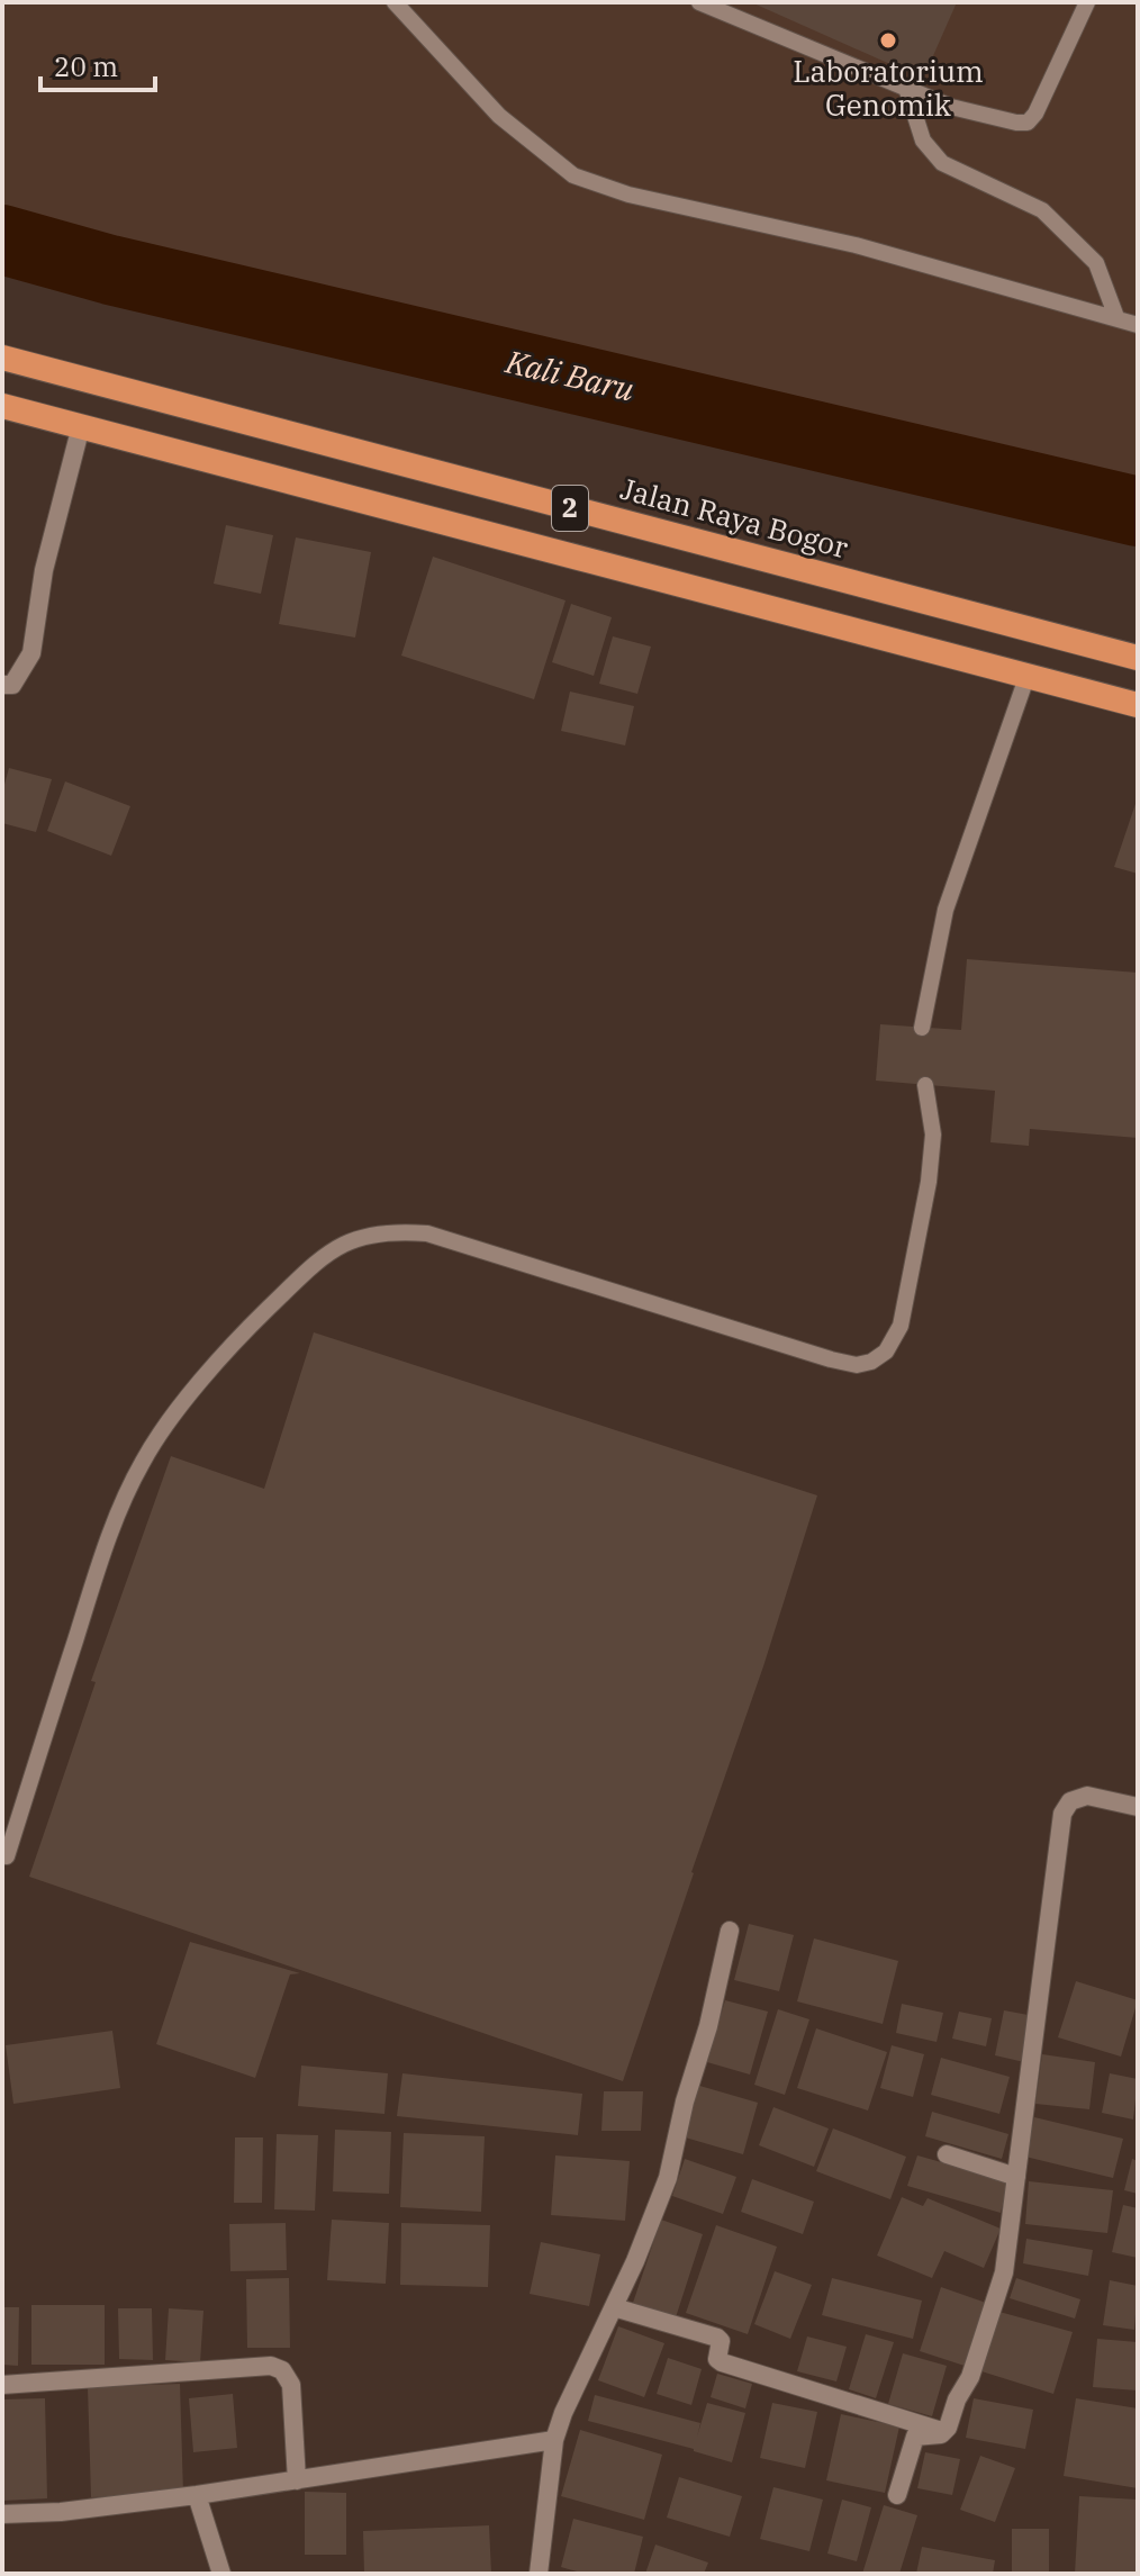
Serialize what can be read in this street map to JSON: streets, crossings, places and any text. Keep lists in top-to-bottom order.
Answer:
{
  "streets": {
    "highway": ["2", "Jalan Raya Bogor"]
  },
  "water": ["Kali Baru"],
  "places": ["Laboratorium Genomik"],
  "scale_bar": "20 m"
}
